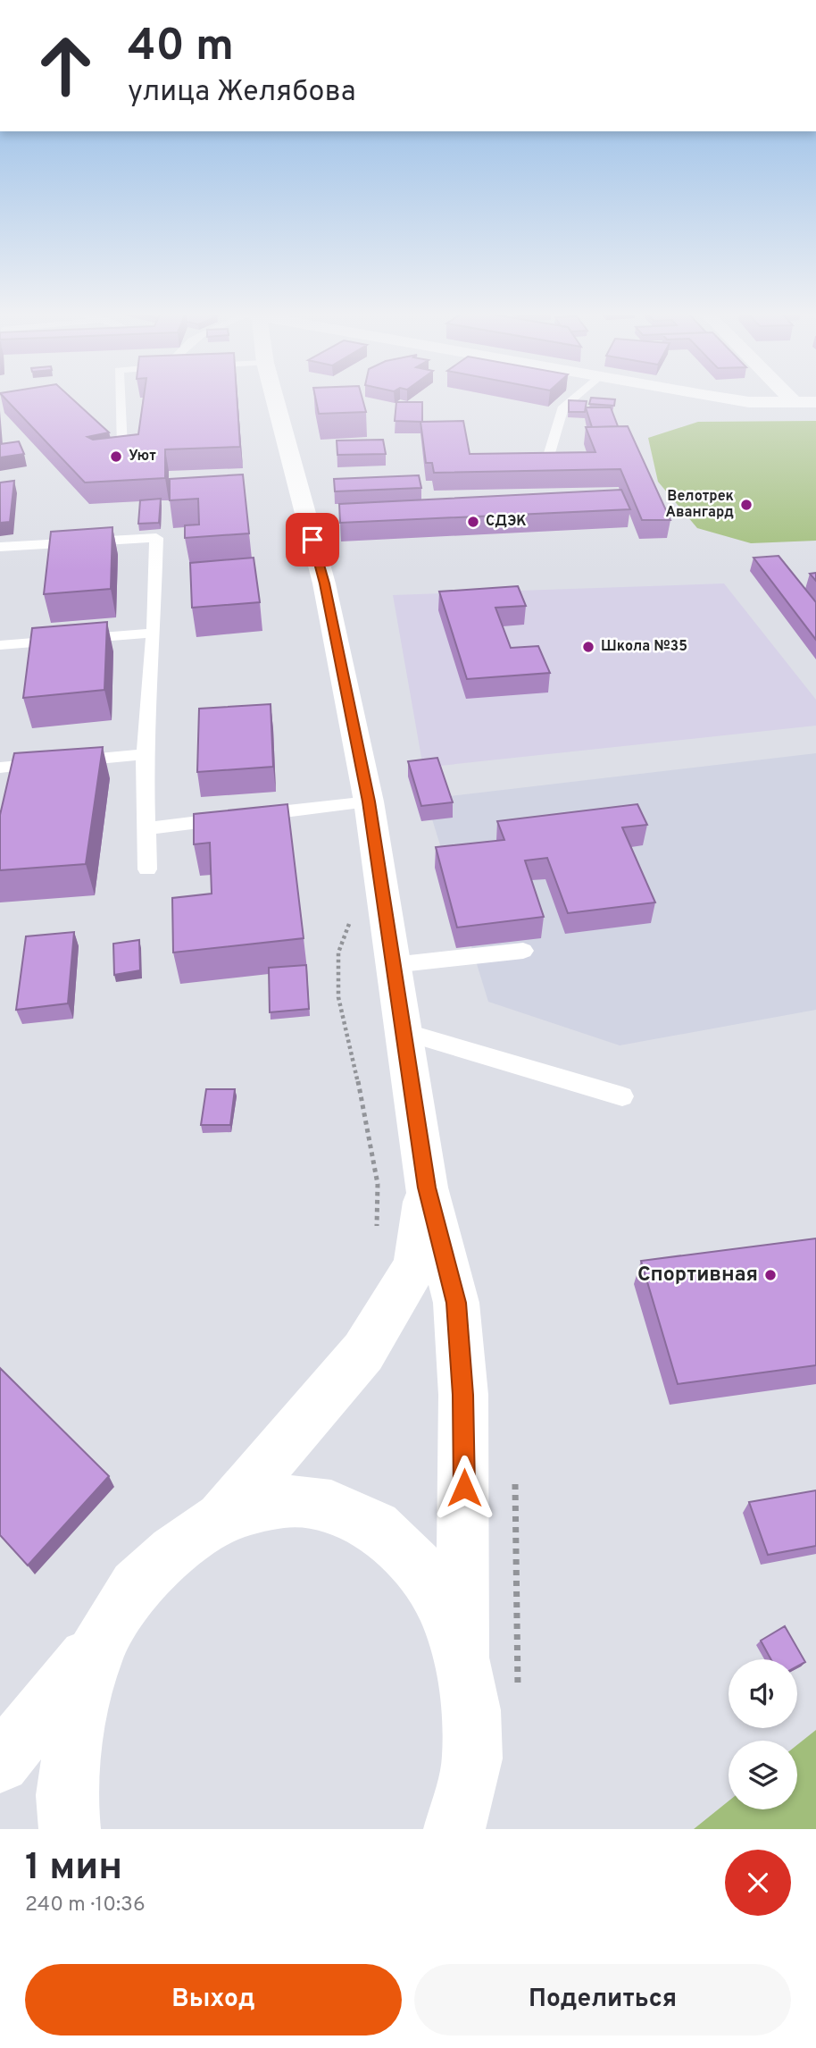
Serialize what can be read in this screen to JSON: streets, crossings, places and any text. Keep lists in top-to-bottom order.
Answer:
{
  "places": [
    "Уют",
    "Велотрек Авангард",
    "СДЭК",
    "Школа №35",
    "Спортивная"
  ],
  "page": {
    "turn": ["40 m", "улица Желябова"],
    "heading": ["1 мин", "240 m · 10:36"],
    "buttons": ["Выход", "Поделиться"]
  }
}
